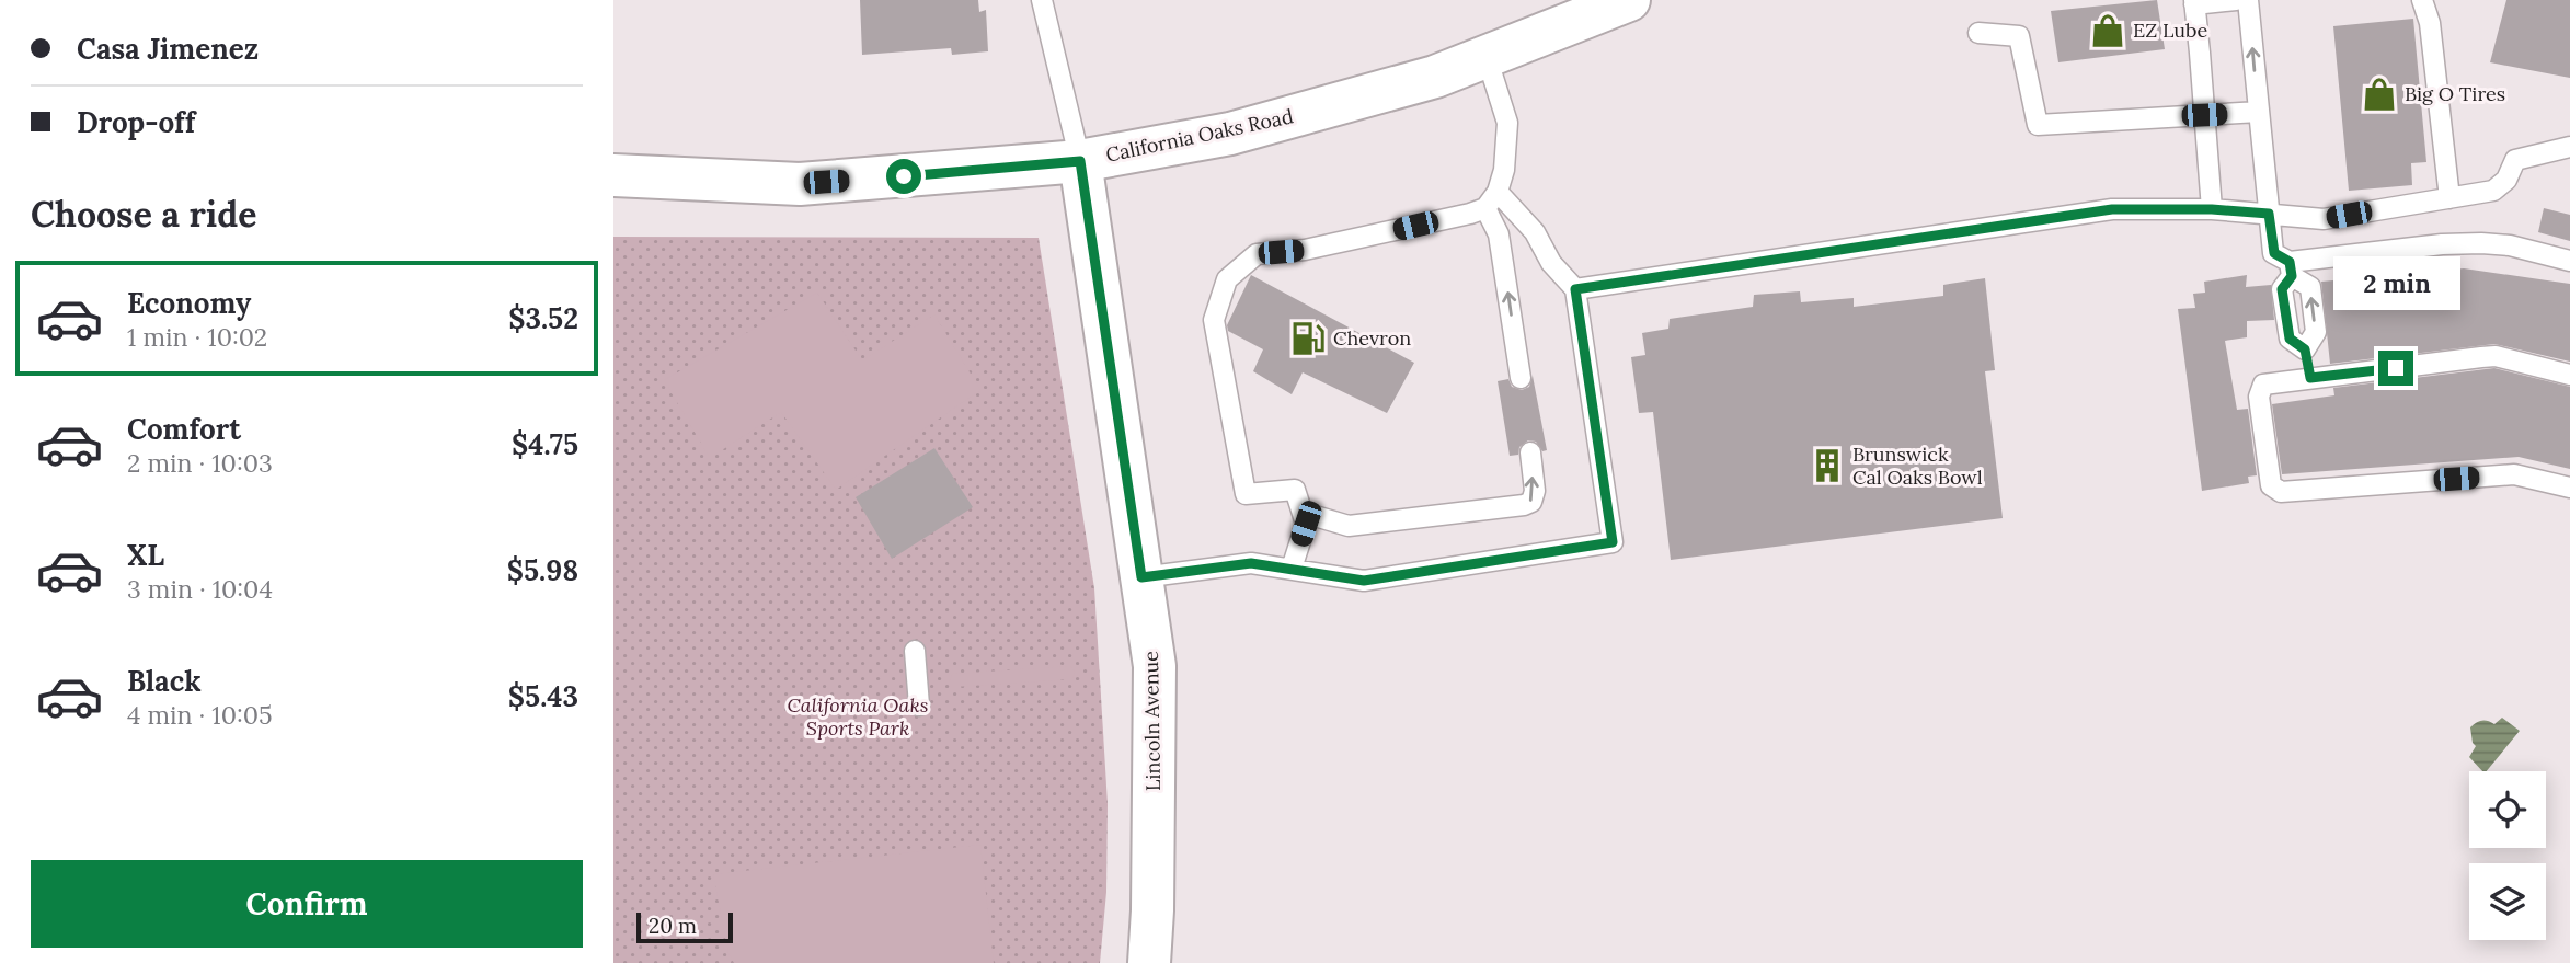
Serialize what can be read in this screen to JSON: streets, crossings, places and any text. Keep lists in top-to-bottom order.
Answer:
{
  "streets": {
    "main road": ["California Oaks Road", "Lincoln Avenue"]
  },
  "crossings": [
    ["California Oaks Road", "Lincoln Avenue"]
  ],
  "parks": ["California Oaks Sports Park"],
  "places": {
    "shop": ["EZ Lube", "Big O Tires"],
    "fuel station": ["Chevron"],
    "building": ["Brunswick Cal Oaks Bowl"]
  },
  "scale_bar": "20 m",
  "page": {
    "banner": ["Casa Jimenez", "Drop-off"],
    "heading": "Choose a ride",
    "bubble": "2 min",
    "list": [
      {
        "name": "Economy",
        "note": "1 min · 10:02",
        "value": "$3.52"
      },
      {
        "name": "Comfort",
        "note": "2 min · 10:03",
        "value": "$4.75"
      },
      {
        "name": "XL",
        "note": "3 min · 10:04",
        "value": "$5.98"
      },
      {
        "name": "Black",
        "note": "4 min · 10:05",
        "value": "$5.43"
      }
    ],
    "buttons": "Confirm",
    "scale": "20 m"
  }
}
